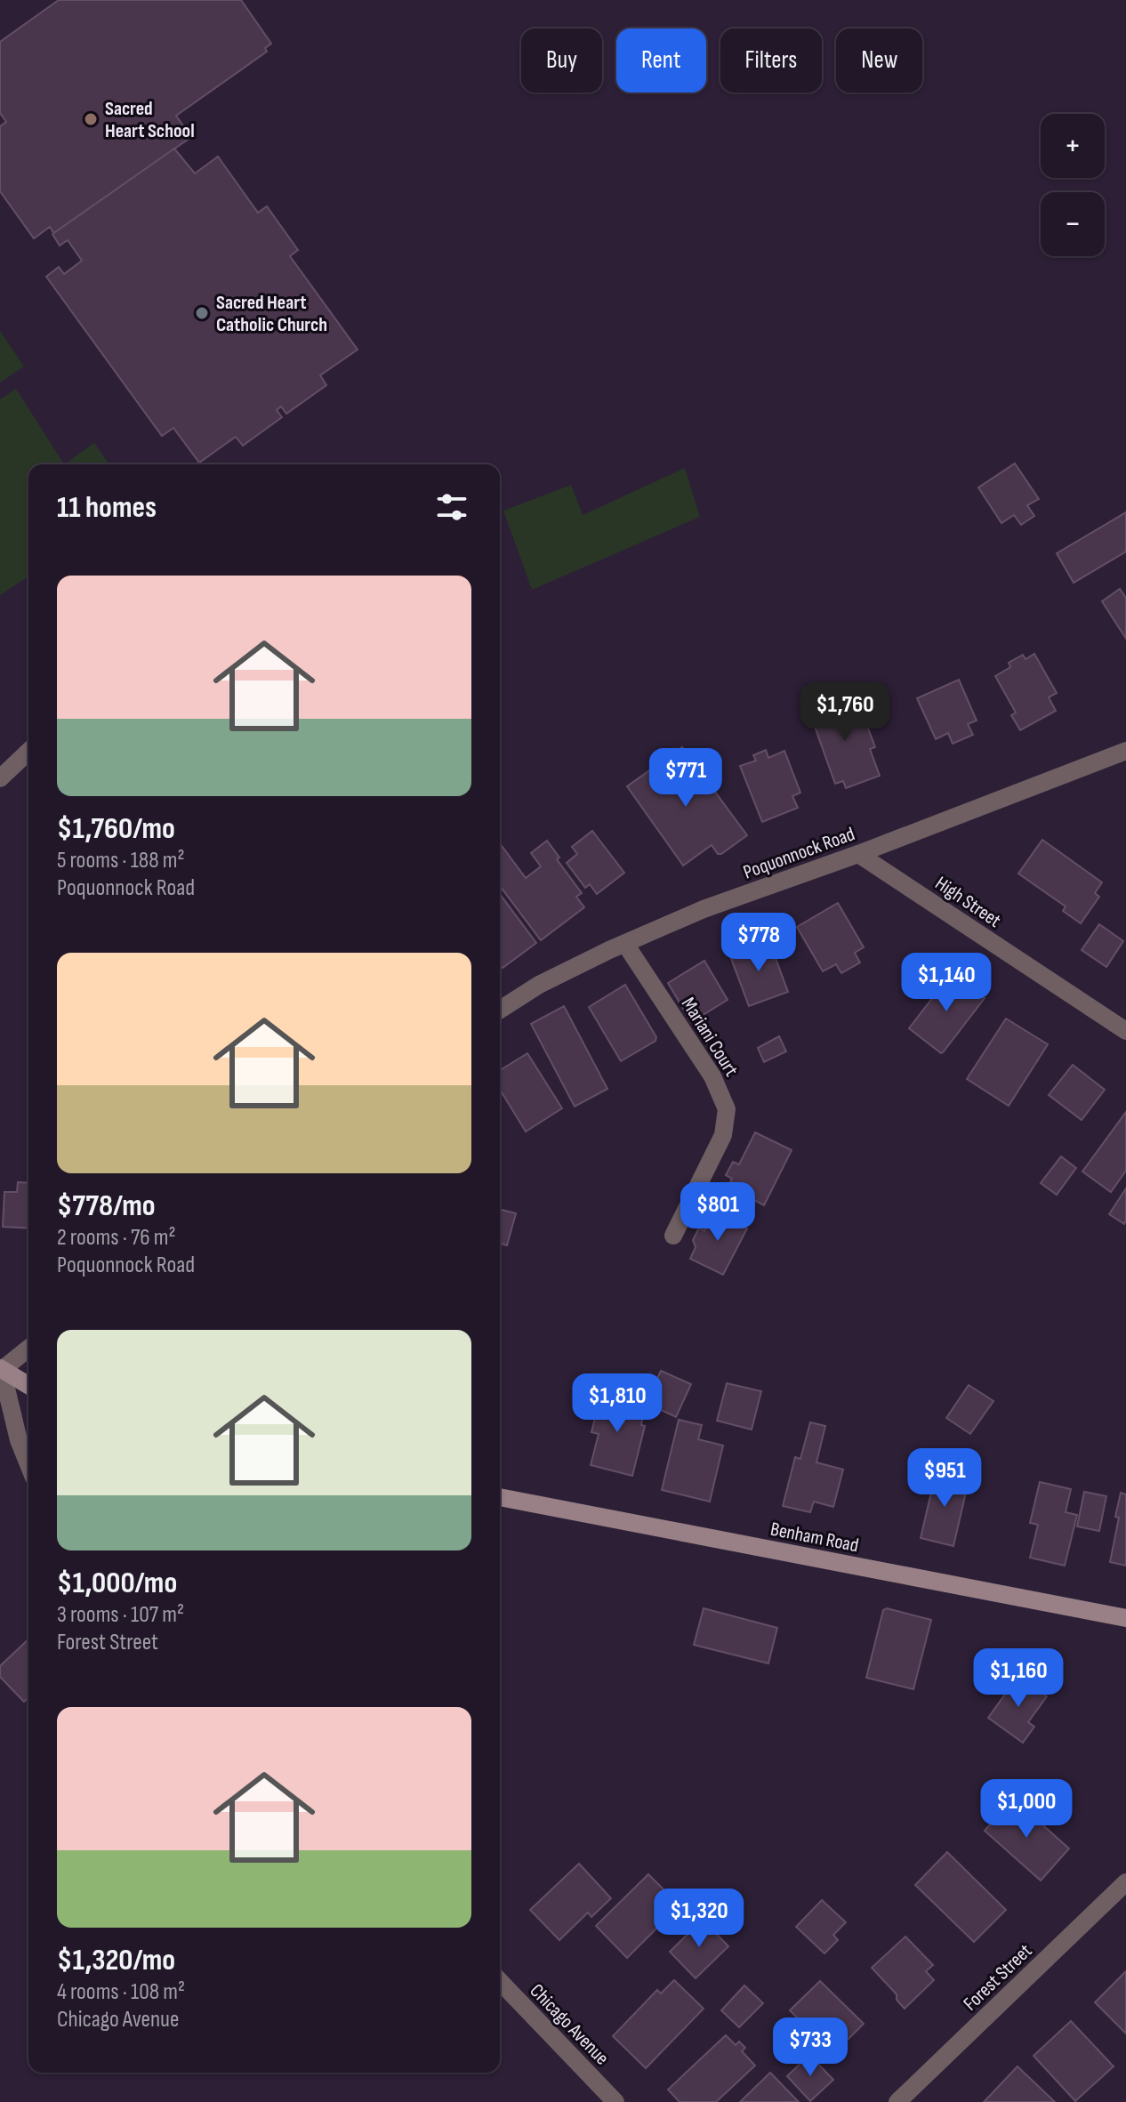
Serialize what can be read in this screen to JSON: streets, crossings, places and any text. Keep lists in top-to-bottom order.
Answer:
{
  "streets": {
    "main road": ["Benham Road"],
    "street": [
      "Poquonnock Road",
      "High Street",
      "Mariani Court",
      "Forest Street",
      "Chicago Avenue"
    ]
  },
  "crossings": [
    ["Poquonnock Road", "High Street"],
    ["Poquonnock Road", "Mariani Court"]
  ],
  "places": ["Sacred Heart School", "Sacred Heart Catholic Church"],
  "page": {
    "chip": [
      "Buy",
      "Rent",
      "Filters",
      "New"
    ],
    "map_buttons": ["+", "−"],
    "heading": "11 homes",
    "list": [
      {
        "name": "$1,760/mo",
        "note": "5 rooms · 188 m² · Poquonnock Road"
      },
      {
        "name": "$778/mo",
        "note": "2 rooms · 76 m² · Poquonnock Road"
      },
      {
        "name": "$1,000/mo",
        "note": "3 rooms · 107 m² · Forest Street"
      },
      {
        "name": "$1,320/mo",
        "note": "4 rooms · 108 m² · Chicago Avenue"
      }
    ],
    "price": [
      "$1,760",
      "$771",
      "$778",
      "$1,140",
      "$801",
      "$1,810",
      "$951",
      "$1,160",
      "$1,000",
      "$1,320",
      "$733"
    ]
  }
}
